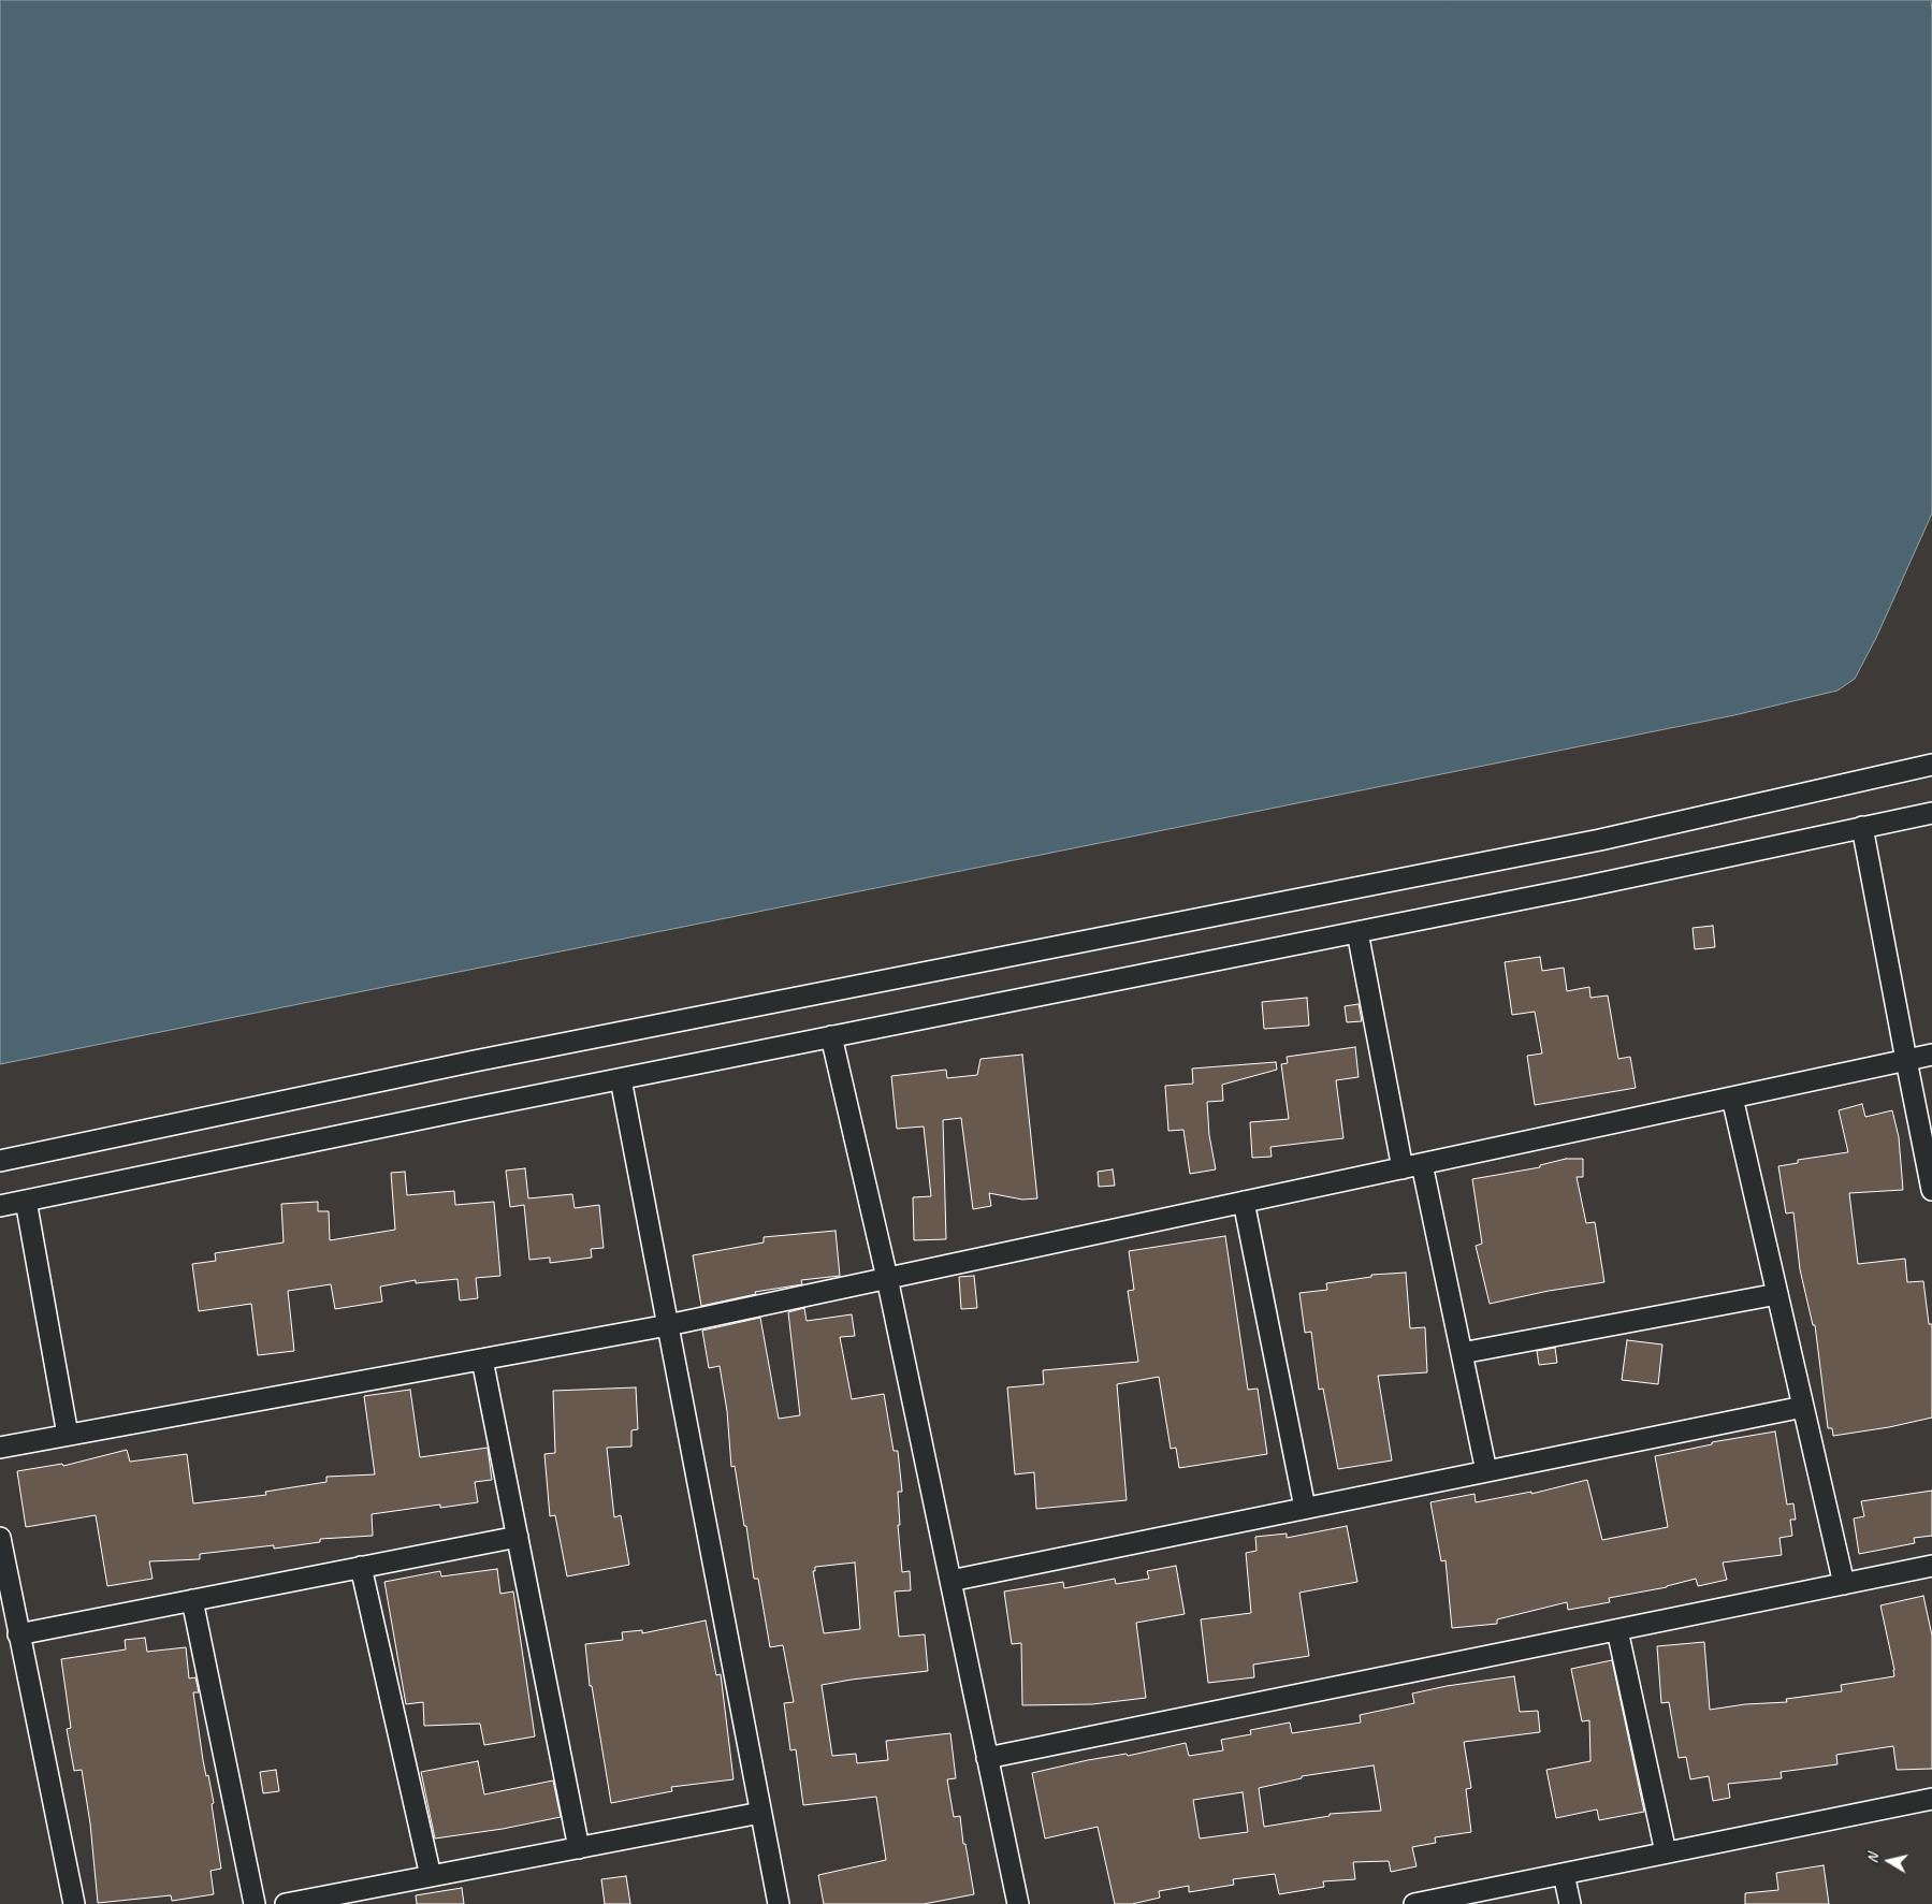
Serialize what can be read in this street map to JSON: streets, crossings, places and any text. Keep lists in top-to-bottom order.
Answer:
{
  "north": "left"
}
